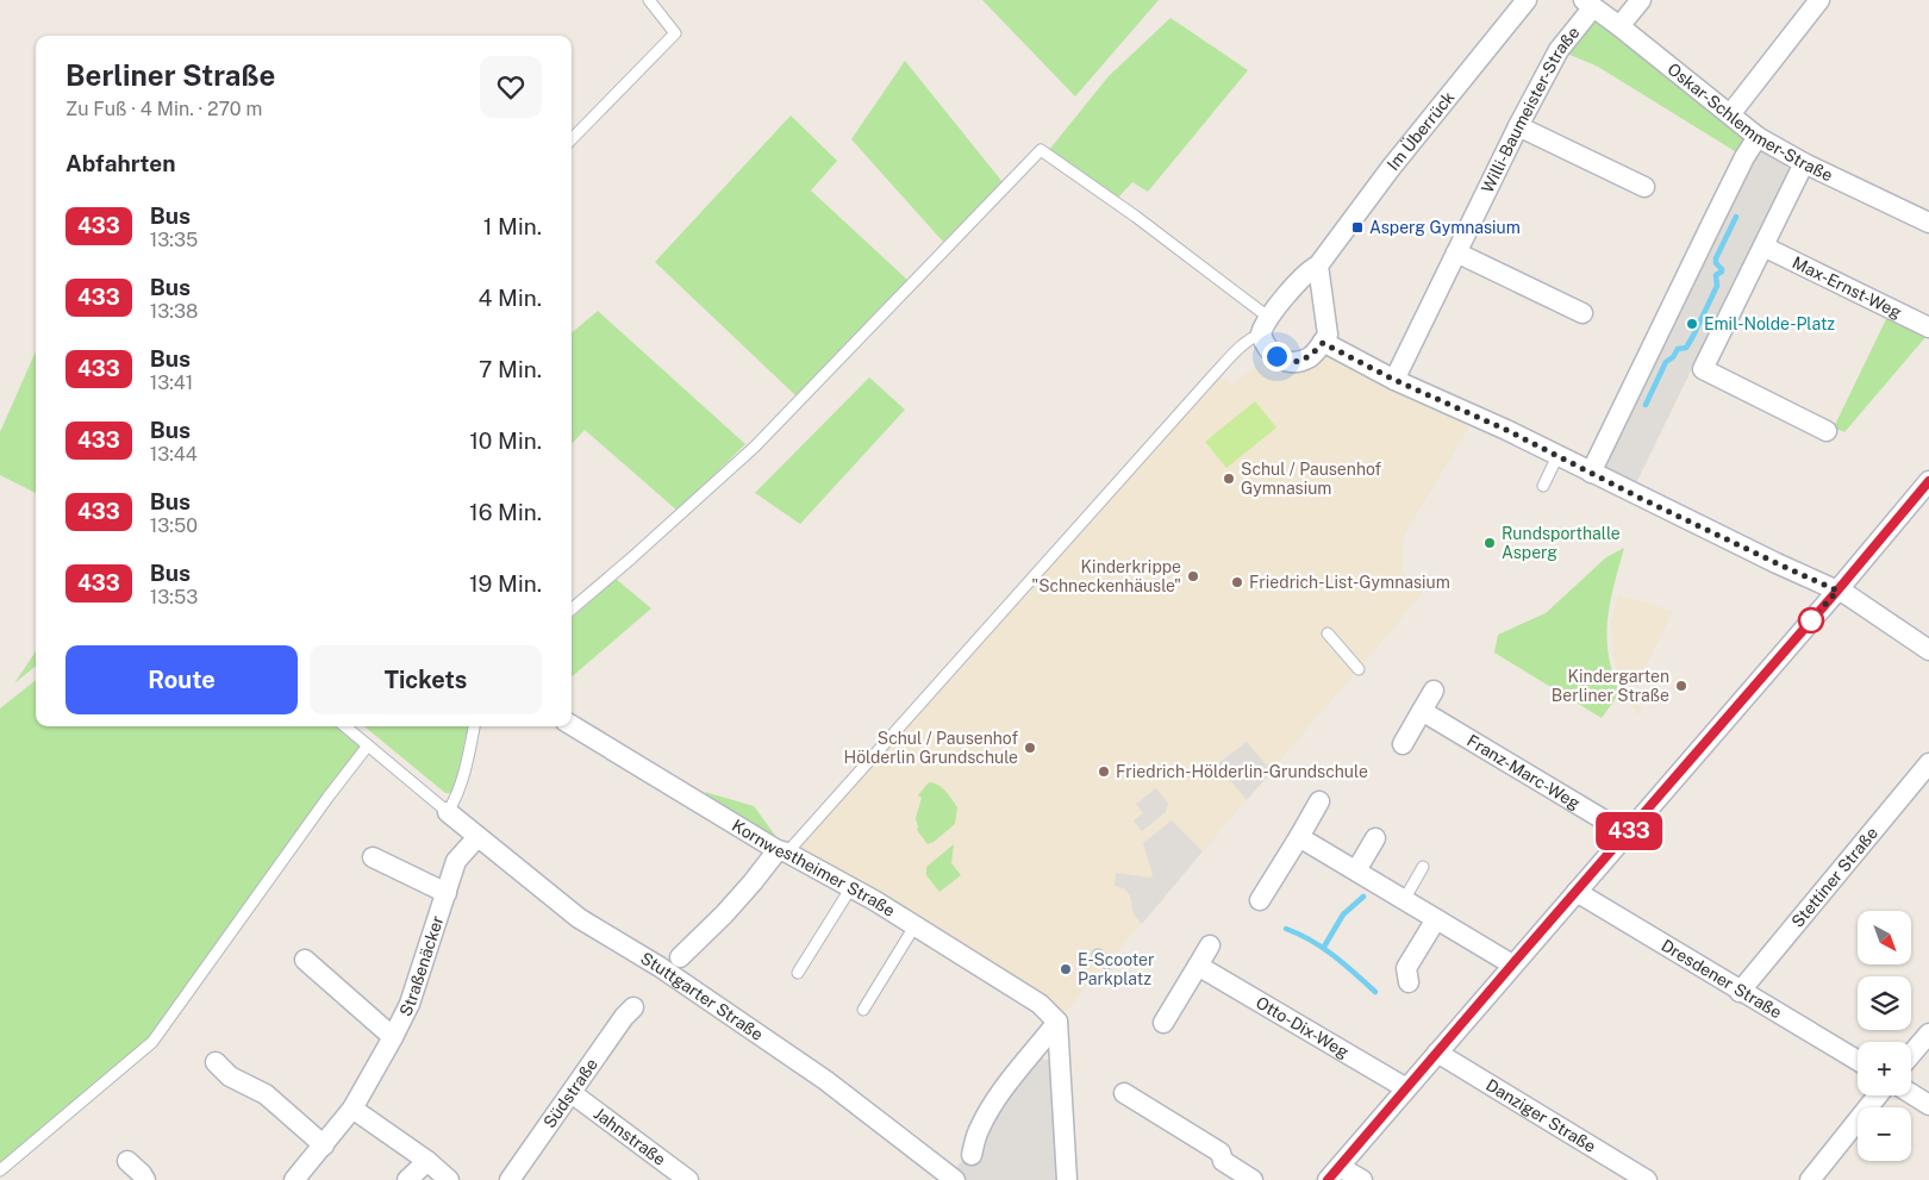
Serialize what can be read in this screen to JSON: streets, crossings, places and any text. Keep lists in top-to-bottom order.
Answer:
{
  "streets": {
    "street": [
      "Willi-Baumeister-Straße",
      "Oskar-Schlemmer-Straße",
      "Im Überrück",
      "Max-Ernst-Weg",
      "Franz-Marc-Weg",
      "Kornwestheimer Straße",
      "Stettiner Straße",
      "Straßenäcker",
      "Dresdener Straße",
      "Stuttgarter Straße",
      "Otto-Dix-Weg",
      "Südstraße",
      "Danziger Straße",
      "Jahnstraße"
    ]
  },
  "crossings": [
    ["Willi-Baumeister-Straße", "Oskar-Schlemmer-Straße"],
    ["Stettiner Straße", "Dresdener Straße"],
    ["Straßenäcker", "Stuttgarter Straße"],
    ["Südstraße", "Jahnstraße"]
  ],
  "places": {
    "transit": ["Asperg Gymnasium"],
    "other": [
      "Emil-Nolde-Platz",
      "Schul / Pausenhof Gymnasium",
      "Rundsporthalle Asperg",
      "Kinderkrippe \"Schneckenhäusle\"",
      "Friedrich-List-Gymnasium",
      "Kindergarten Berliner Straße",
      "Schul / Pausenhof Hölderlin Grundschule",
      "Friedrich-Hölderlin-Grundschule",
      "E-Scooter Parkplatz"
    ]
  },
  "lines": ["bus line 433"],
  "north": "bottom right",
  "page": {
    "on_map": "433",
    "heading": [
      ["Berliner Straße", "Zu Fuß · 4 Min. · 270 m"],
      "Abfahrten"
    ],
    "list": [
      {
        "mark": "433",
        "name": "Bus",
        "note": "13:35",
        "value": "1 Min."
      },
      {
        "mark": "433",
        "name": "Bus",
        "note": "13:38",
        "value": "4 Min."
      },
      {
        "mark": "433",
        "name": "Bus",
        "note": "13:41",
        "value": "7 Min."
      },
      {
        "mark": "433",
        "name": "Bus",
        "note": "13:44",
        "value": "10 Min."
      },
      {
        "mark": "433",
        "name": "Bus",
        "note": "13:50",
        "value": "16 Min."
      },
      {
        "mark": "433",
        "name": "Bus",
        "note": "13:53",
        "value": "19 Min."
      }
    ],
    "buttons": ["Route", "Tickets"],
    "map_buttons": ["+", "−"]
  }
}
